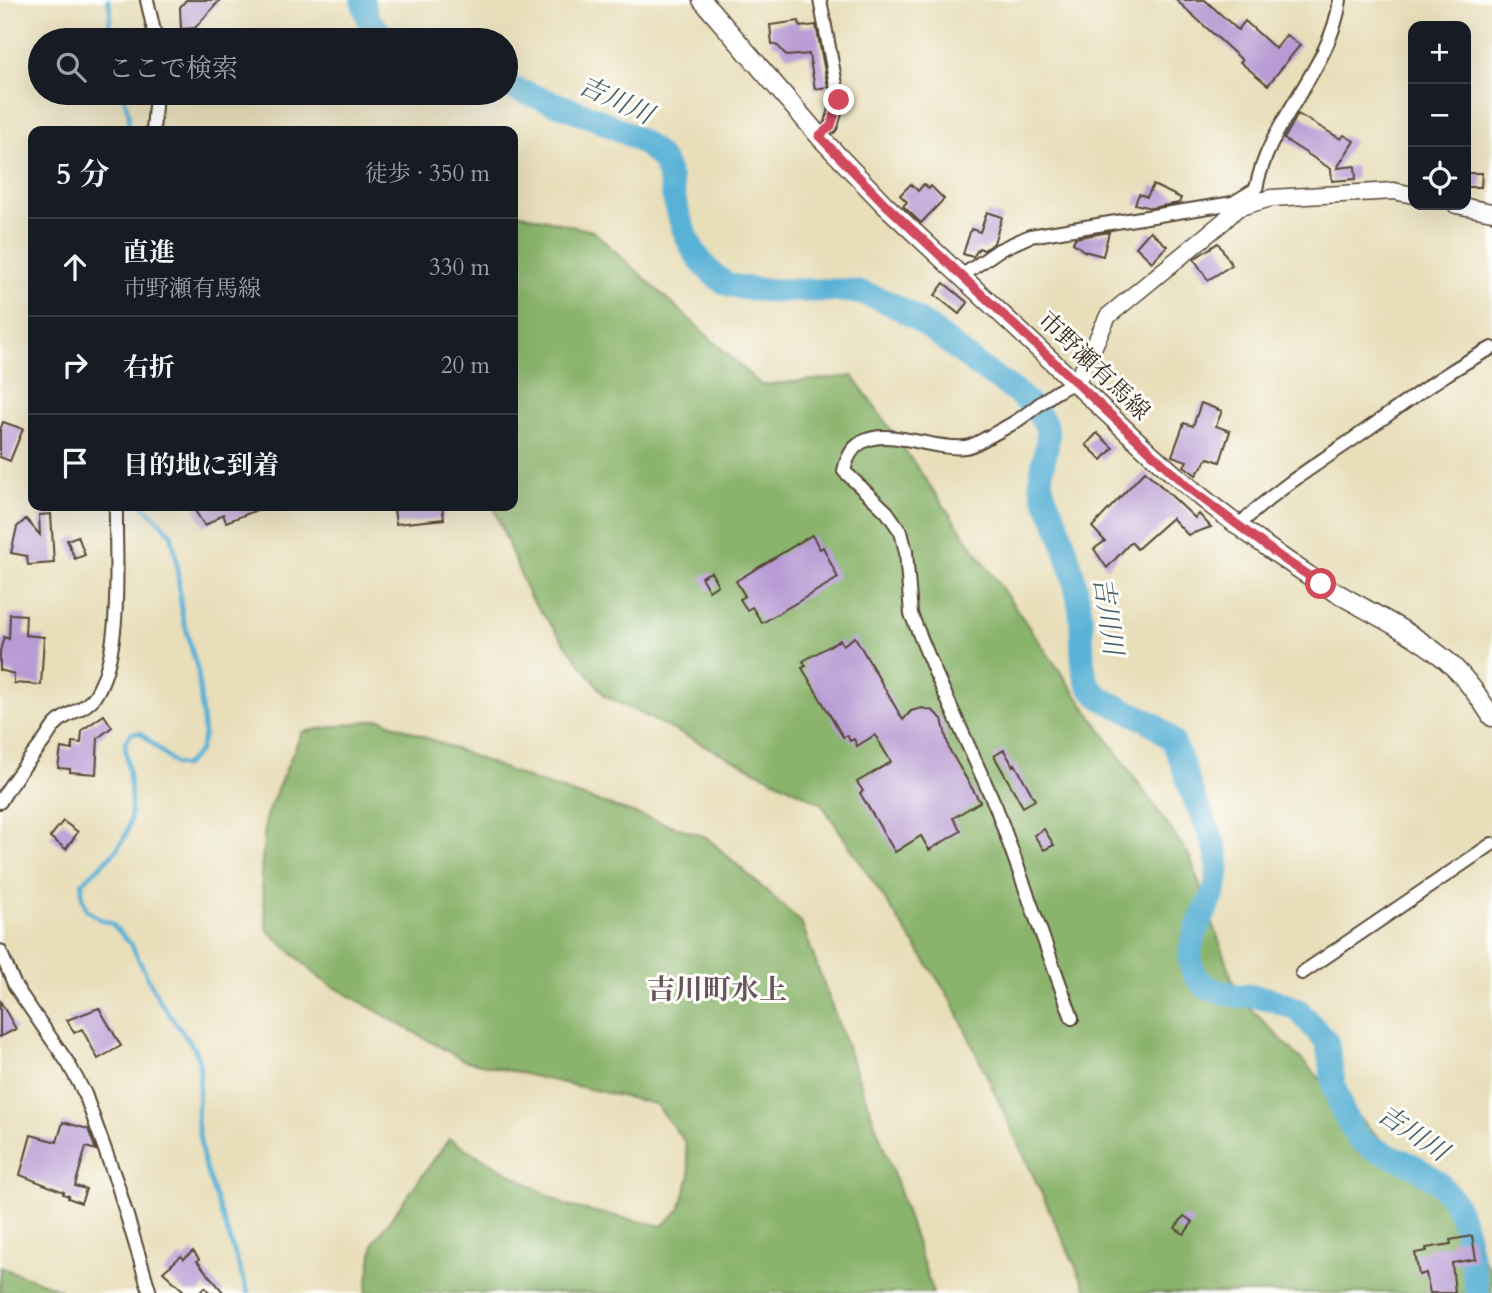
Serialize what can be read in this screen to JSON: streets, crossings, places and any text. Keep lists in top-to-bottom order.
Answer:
{
  "streets": {
    "main road": ["市野瀬有馬線"]
  },
  "districts": ["吉川町水上"],
  "water": ["吉川川"],
  "page": {
    "map_buttons": ["+", "−"],
    "search": "ここで検索",
    "heading": ["5 分", "徒歩 · 350 m"],
    "list": [
      ["直進", "市野瀬有馬線", "330 m"],
      ["右折", "20 m"],
      "目的地に到着"
    ]
  }
}
